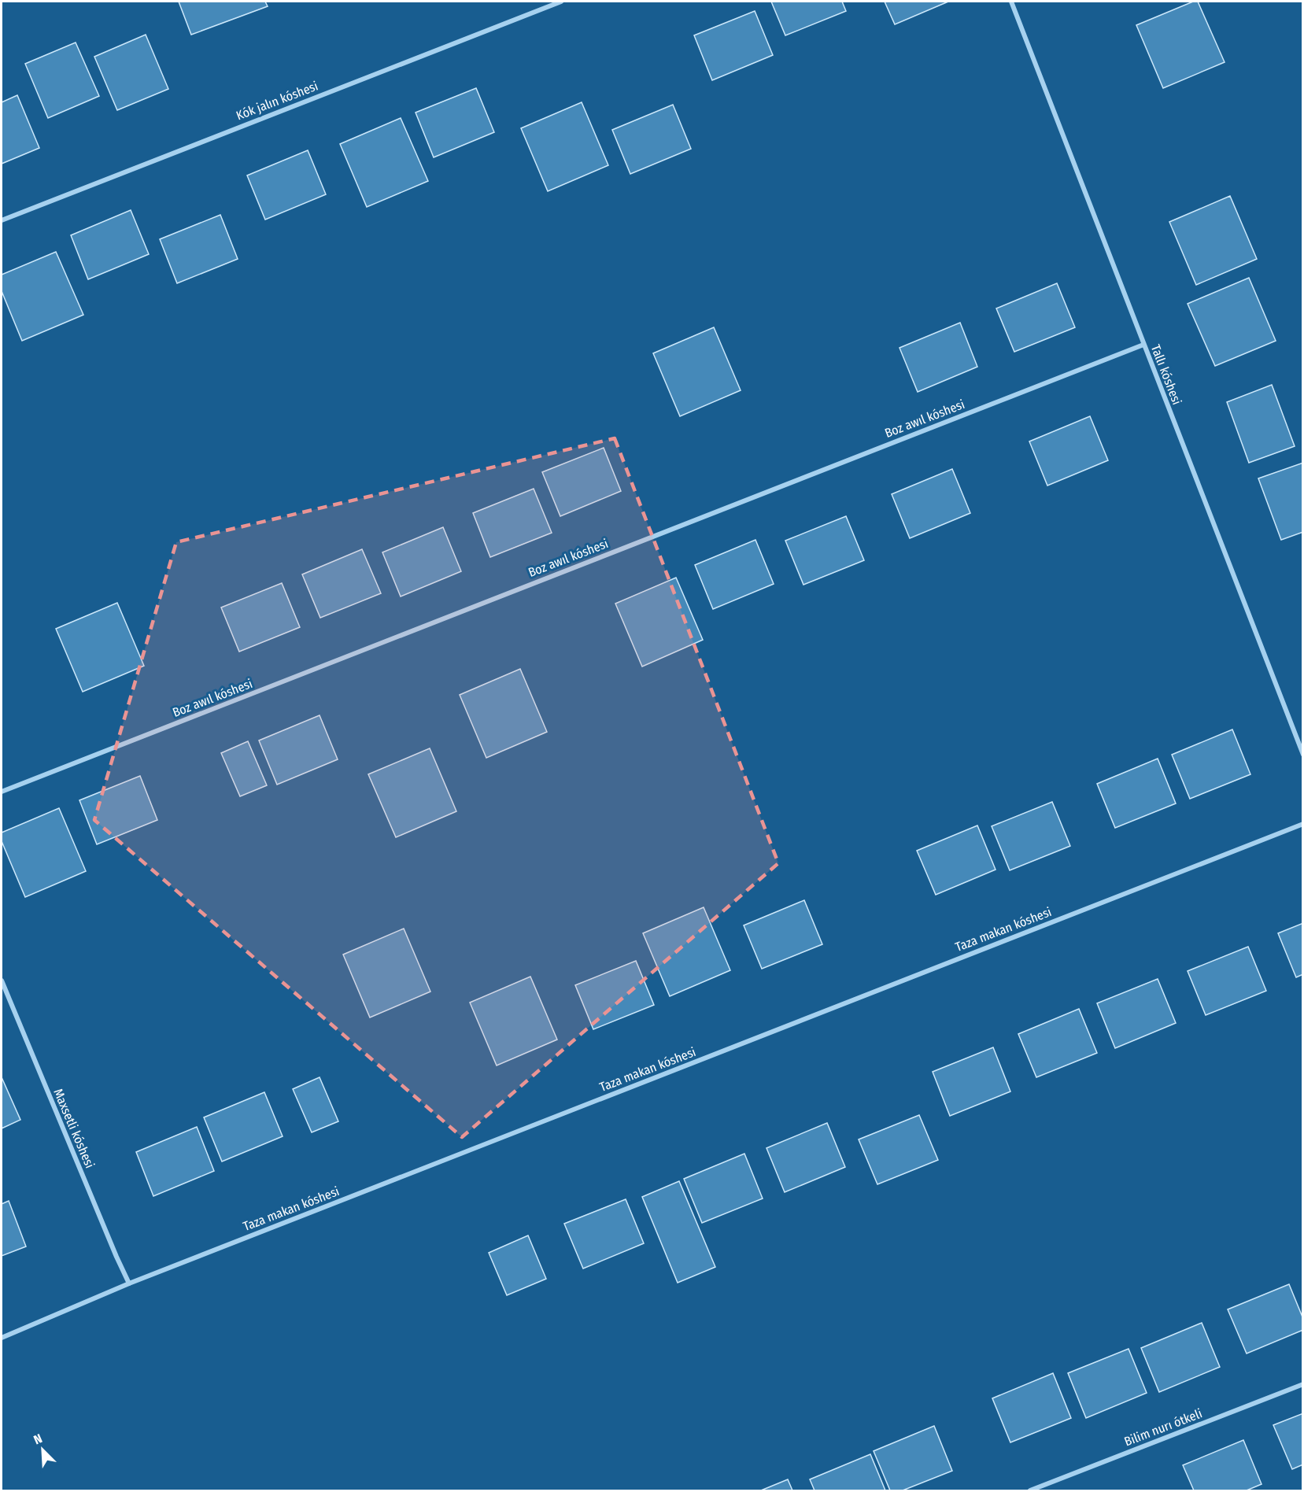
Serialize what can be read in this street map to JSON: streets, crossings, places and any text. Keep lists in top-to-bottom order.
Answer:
{
  "streets": {
    "street": [
      "Kók jalın kóshesi",
      "Tallı kóshesi",
      "Boz awıl kóshesi",
      "Taza makan kóshesi",
      "Maxsetli kóshesi",
      "Bilim nurı ótkeli"
    ]
  },
  "crossings": [
    ["Tallı kóshesi", "Boz awıl kóshesi"],
    ["Taza makan kóshesi", "Maxsetli kóshesi"]
  ],
  "north": "top left"
}
